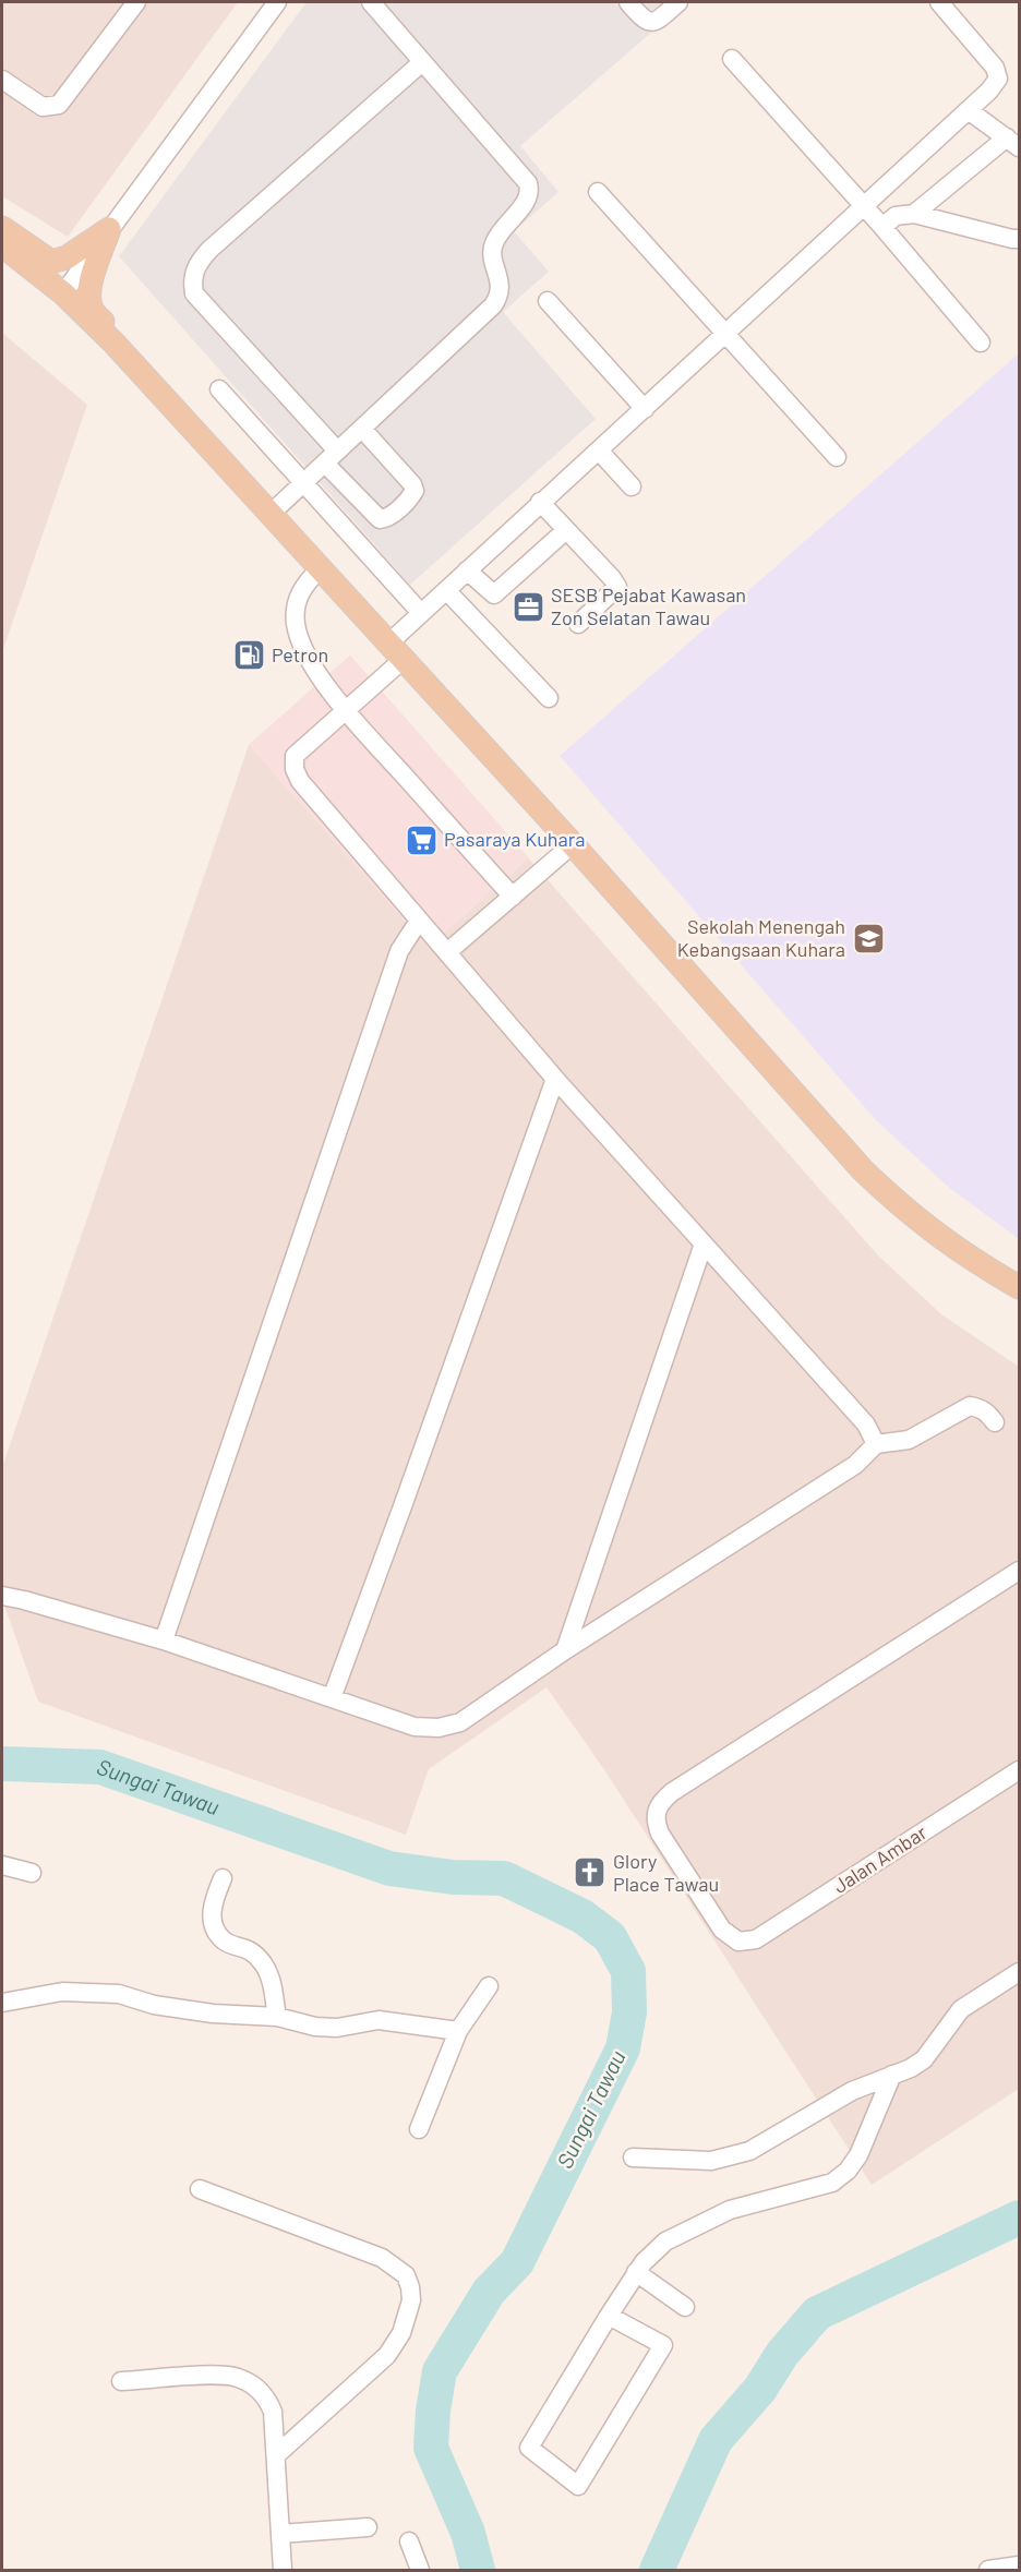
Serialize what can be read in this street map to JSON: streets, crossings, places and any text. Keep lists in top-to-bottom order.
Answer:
{
  "streets": {
    "street": ["Jalan Ambar"]
  },
  "water": ["Sungai Tawau"],
  "places": {
    "office": ["SESB Pejabat Kawasan Zon Selatan Tawau"],
    "fuel station": ["Petron"],
    "supermarket": ["Pasaraya Kuhara"],
    "school or university": ["Sekolah Menengah Kebangsaan Kuhara"],
    "church": ["Glory Place Tawau"]
  }
}
